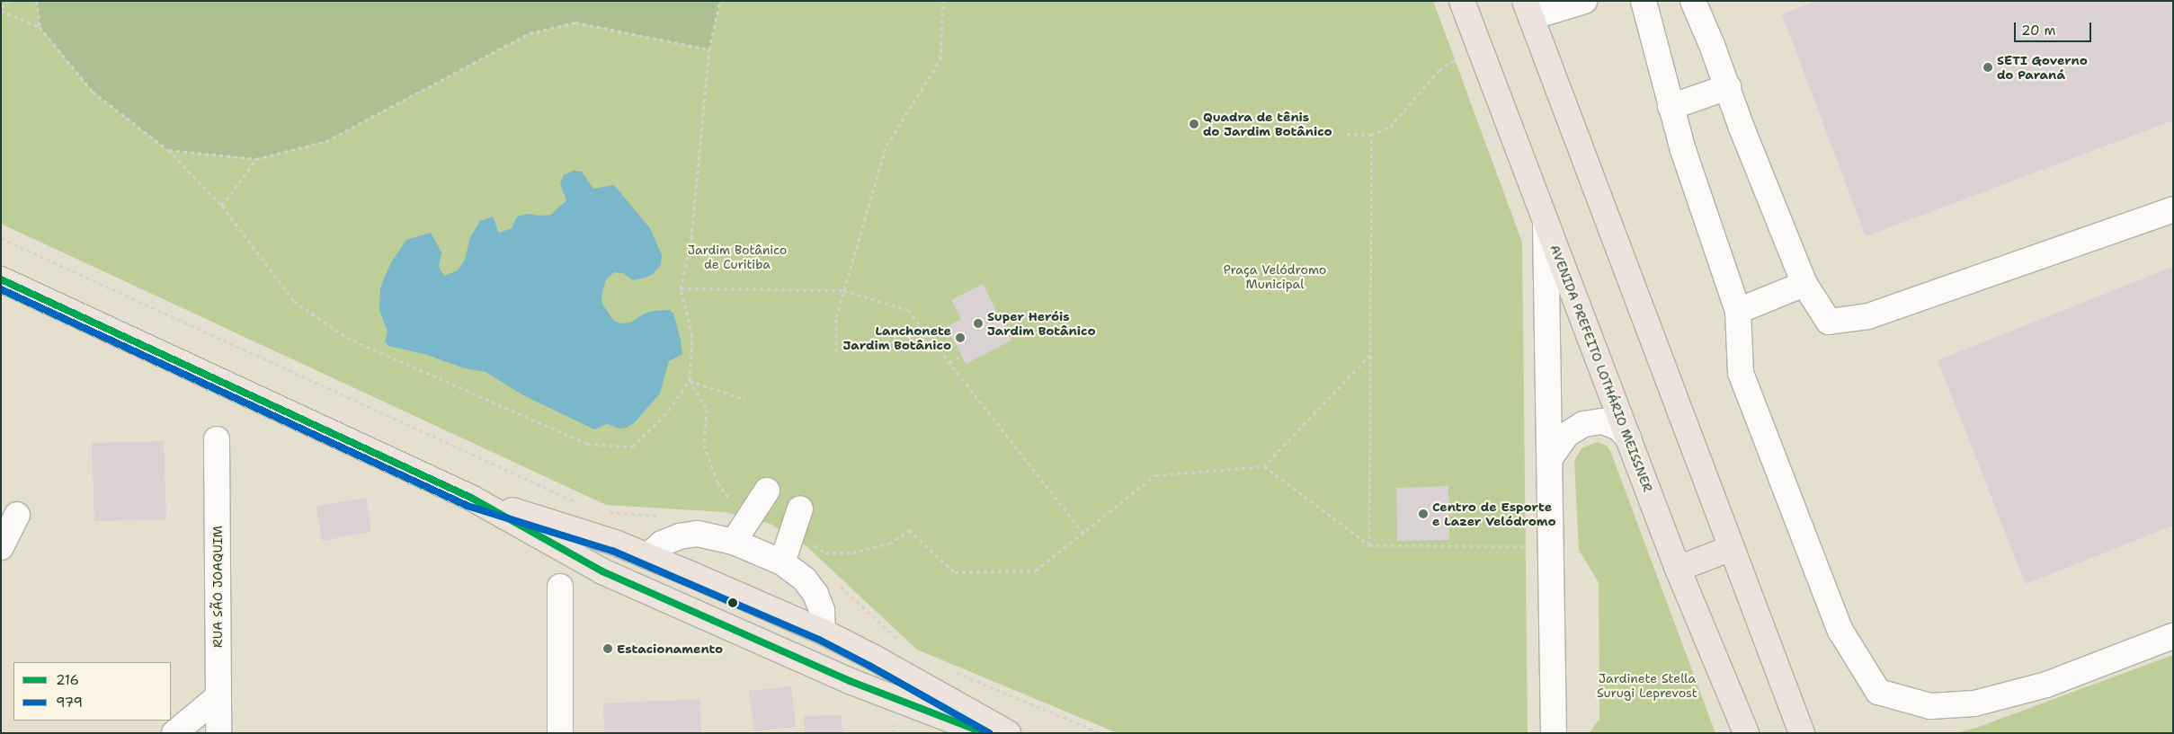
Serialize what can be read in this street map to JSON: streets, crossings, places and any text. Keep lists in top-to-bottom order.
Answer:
{
  "streets": {
    "main road": ["AVENIDA PREFEITO LOTHÁRIO MEISSNER"],
    "street": ["RUA SÃO JOAQUIM"]
  },
  "parks": ["Jardim Botânico de Curitiba", "Praça Velódromo Municipal", "Jardinete Stella Surugi Leprevost"],
  "places": [
    "SETI Governo do Paraná",
    "Quadra de tênis do Jardim Botânico",
    "Super Heróis Jardim Botânico",
    "Lanchonete Jardim Botânico",
    "Centro de Esporte e Lazer Velódromo",
    "Estacionamento"
  ],
  "lines": ["transit line 216", "transit line 979"],
  "legend": ["216", "979"],
  "scale_bar": "20 m"
}
